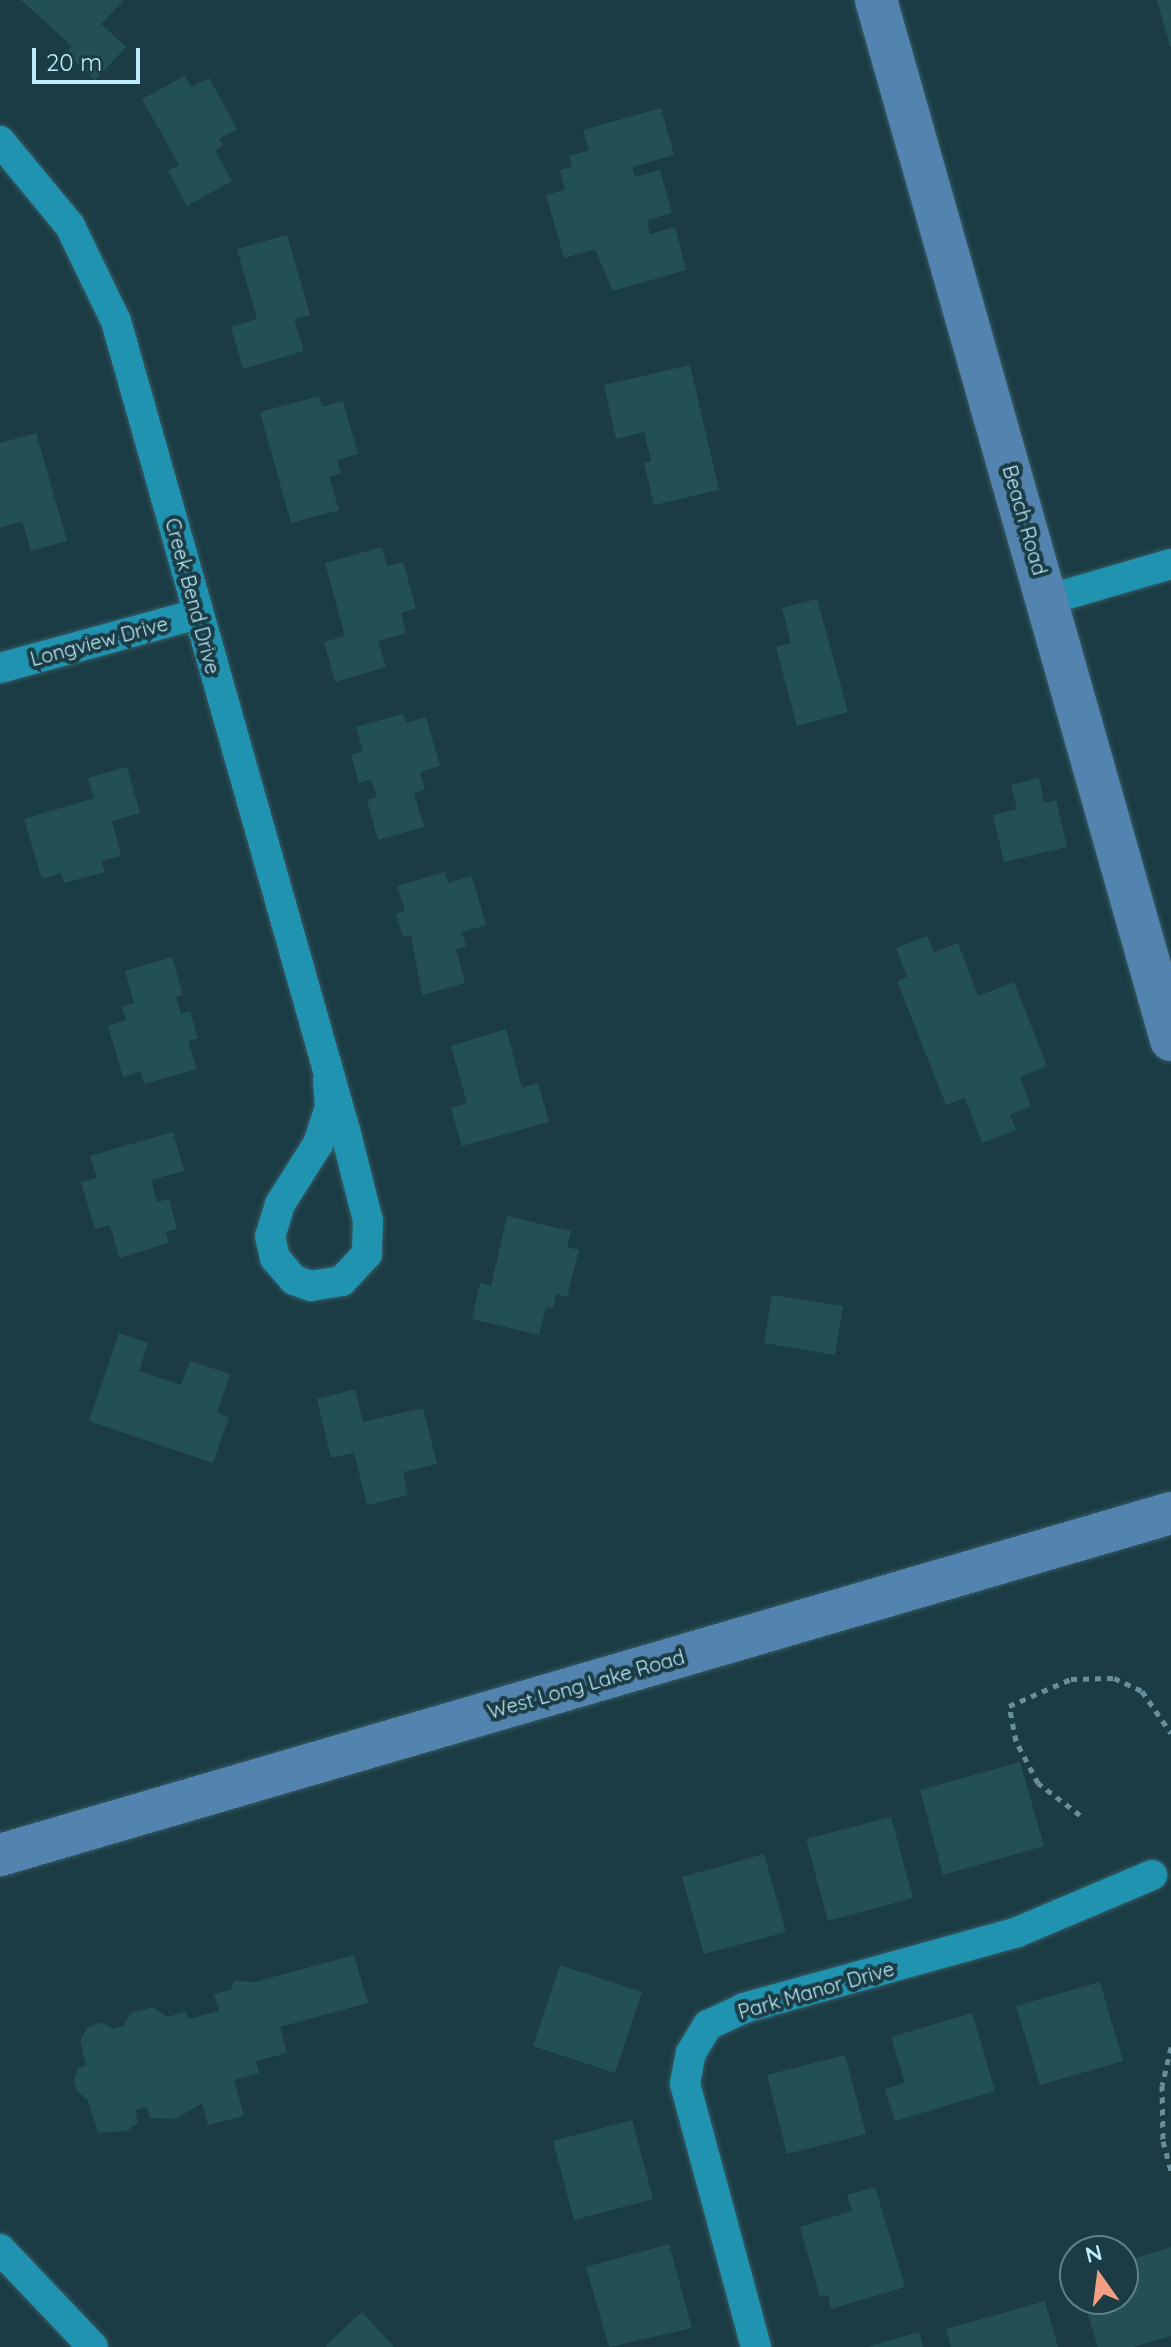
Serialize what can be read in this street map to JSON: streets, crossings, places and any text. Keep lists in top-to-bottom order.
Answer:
{
  "streets": {
    "main road": ["Beach Road", "West Long Lake Road"],
    "street": ["Creek Bend Drive", "Longview Drive", "Park Manor Drive"]
  },
  "crossings": [
    ["Creek Bend Drive", "Longview Drive"]
  ],
  "scale_bar": "20 m",
  "north": "top"
}
